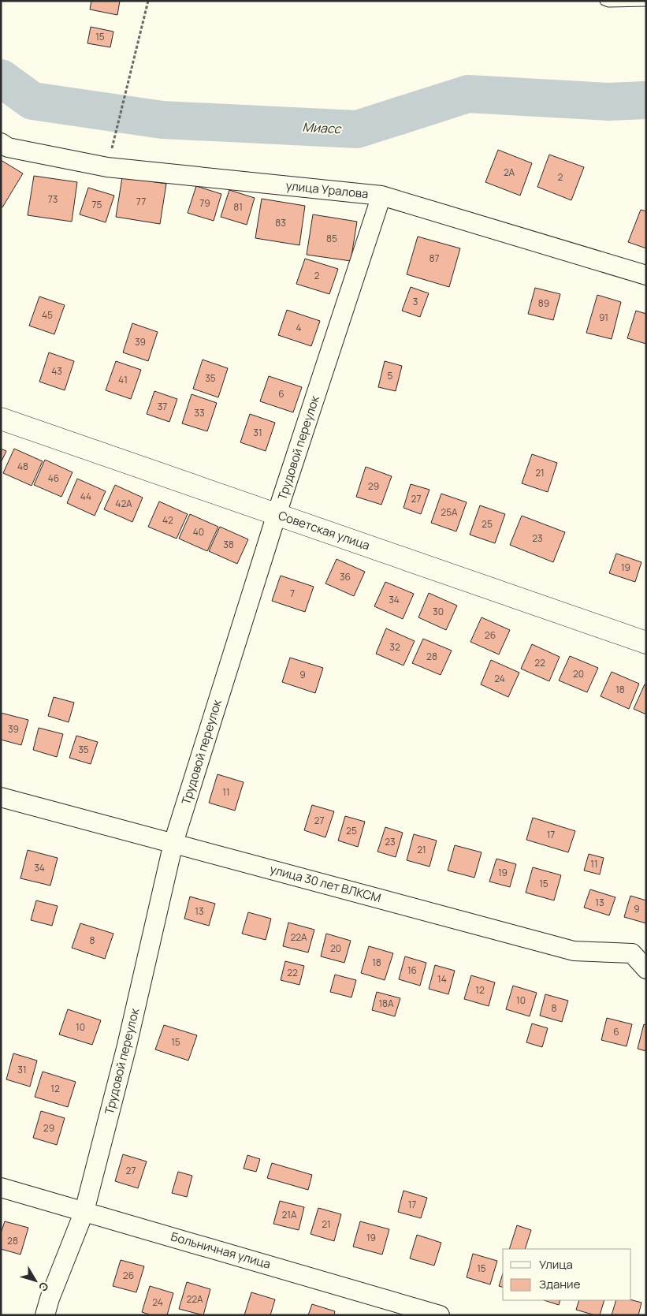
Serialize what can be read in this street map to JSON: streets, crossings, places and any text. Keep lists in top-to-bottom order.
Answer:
{
  "streets": {
    "main road": ["Советская улица"],
    "street": [
      "улица Уралова",
      "Трудовой переулок",
      "улица 30 лет ВЛКСМ",
      "Больничная улица"
    ]
  },
  "crossings": [
    ["улица Уралова", "Трудовой переулок"],
    ["Трудовой переулок", "Советская улица"],
    ["Трудовой переулок", "улица 30 лет ВЛКСМ"],
    ["Трудовой переулок", "Больничная улица"]
  ],
  "water": ["Миасс"],
  "house_numbers": [
    "15",
    "2А",
    "2",
    "73",
    "77",
    "79",
    "75",
    "81",
    "83",
    "85",
    "87",
    "2",
    "3",
    "89",
    "45",
    "91",
    "4",
    "39",
    "43",
    "5",
    "35",
    "41",
    "6",
    "37",
    "33",
    "31",
    "48",
    "21",
    "46",
    "29",
    "44",
    "27",
    "42А",
    "25А",
    "42",
    "25",
    "40",
    "23",
    "38",
    "19",
    "36",
    "7",
    "34",
    "30",
    "26",
    "32",
    "28",
    "22",
    "20",
    "9",
    "24",
    "18",
    "39",
    "35",
    "11",
    "27",
    "25",
    "17",
    "23",
    "21",
    "11",
    "34",
    "19",
    "15",
    "13",
    "9",
    "13",
    "22А",
    "8",
    "20",
    "18",
    "16",
    "22",
    "14",
    "12",
    "10",
    "18А",
    "8",
    "10",
    "6",
    "15",
    "31",
    "12",
    "29",
    "27",
    "17",
    "21А",
    "21",
    "19",
    "28",
    "15",
    "26",
    "22А",
    "24"
  ],
  "legend": ["Улица", "Здание"],
  "north": "bottom right"
}
